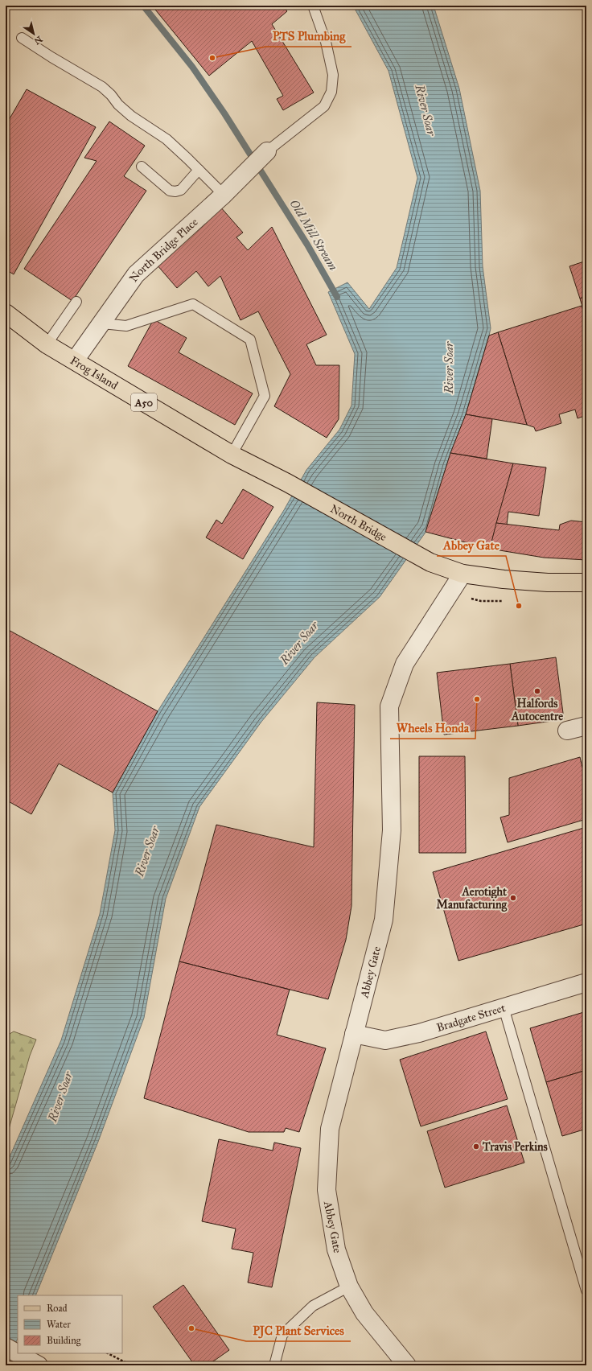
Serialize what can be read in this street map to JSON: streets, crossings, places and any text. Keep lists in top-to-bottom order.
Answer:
{
  "streets": {
    "main road": ["Frog Island", "A50", "North Bridge"],
    "street": ["North Bridge Place", "Abbey Gate", "Bradgate Street"]
  },
  "crossings": [
    ["North Bridge Place", "Frog Island"],
    ["Frog Island", "North Bridge"],
    ["A50", "North Bridge"],
    ["A50", "Abbey Gate"],
    ["North Bridge", "Abbey Gate"],
    ["Abbey Gate", "Bradgate Street"]
  ],
  "water": ["River Soar", "Old Mill Stream"],
  "places": [
    "PTS Plumbing",
    "Abbey Gate",
    "Halfords Autocentre",
    "Wheels Honda",
    "Aerotight Manufacturing",
    "Travis Perkins",
    "PJC Plant Services"
  ],
  "legend": ["Road", "Water", "Building"],
  "north": "bottom right"
}
